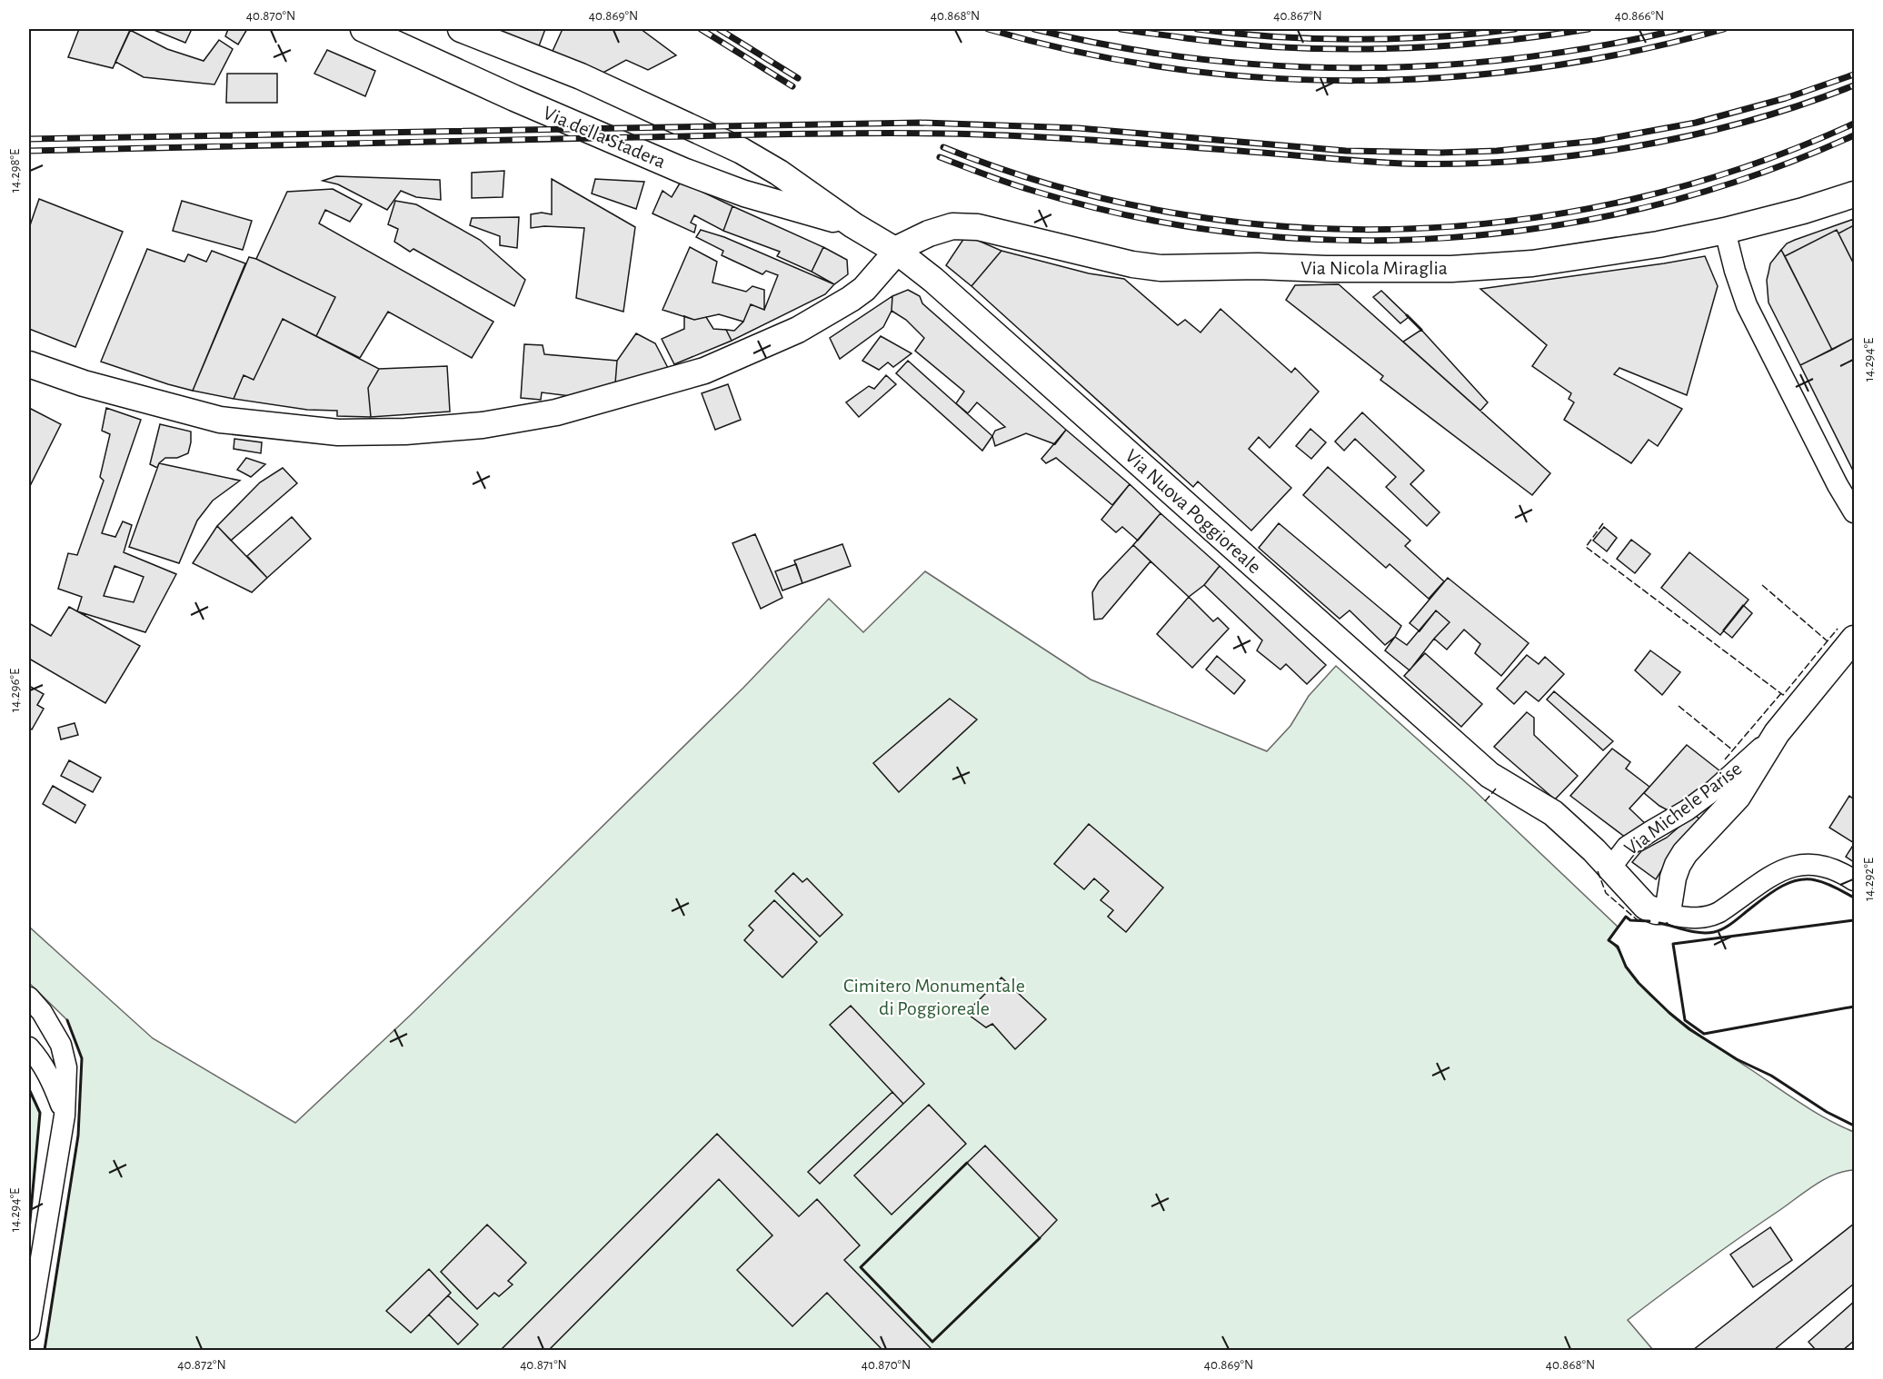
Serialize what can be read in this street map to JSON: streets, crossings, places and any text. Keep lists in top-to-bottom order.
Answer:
{
  "streets": {
    "main road": [
      "Via della Stadera",
      "Via Nicola Miraglia",
      "Via Nuova Poggioreale",
      "Via Michele Parise"
    ]
  },
  "crossings": [
    ["Via della Stadera", "Via Nicola Miraglia"],
    ["Via della Stadera", "Via Nuova Poggioreale"],
    ["Via Nicola Miraglia", "Via Nuova Poggioreale"],
    ["Via Nuova Poggioreale", "Via Michele Parise"]
  ],
  "parks": ["Cimitero Monumentale di Poggioreale"],
  "coordinates": [
    "40.870°N",
    "40.869°N",
    "40.868°N",
    "40.867°N",
    "40.866°N",
    "14.298°E",
    "14.294°E",
    "14.296°E",
    "14.292°E",
    "40.872°N",
    "40.871°N"
  ]
}
